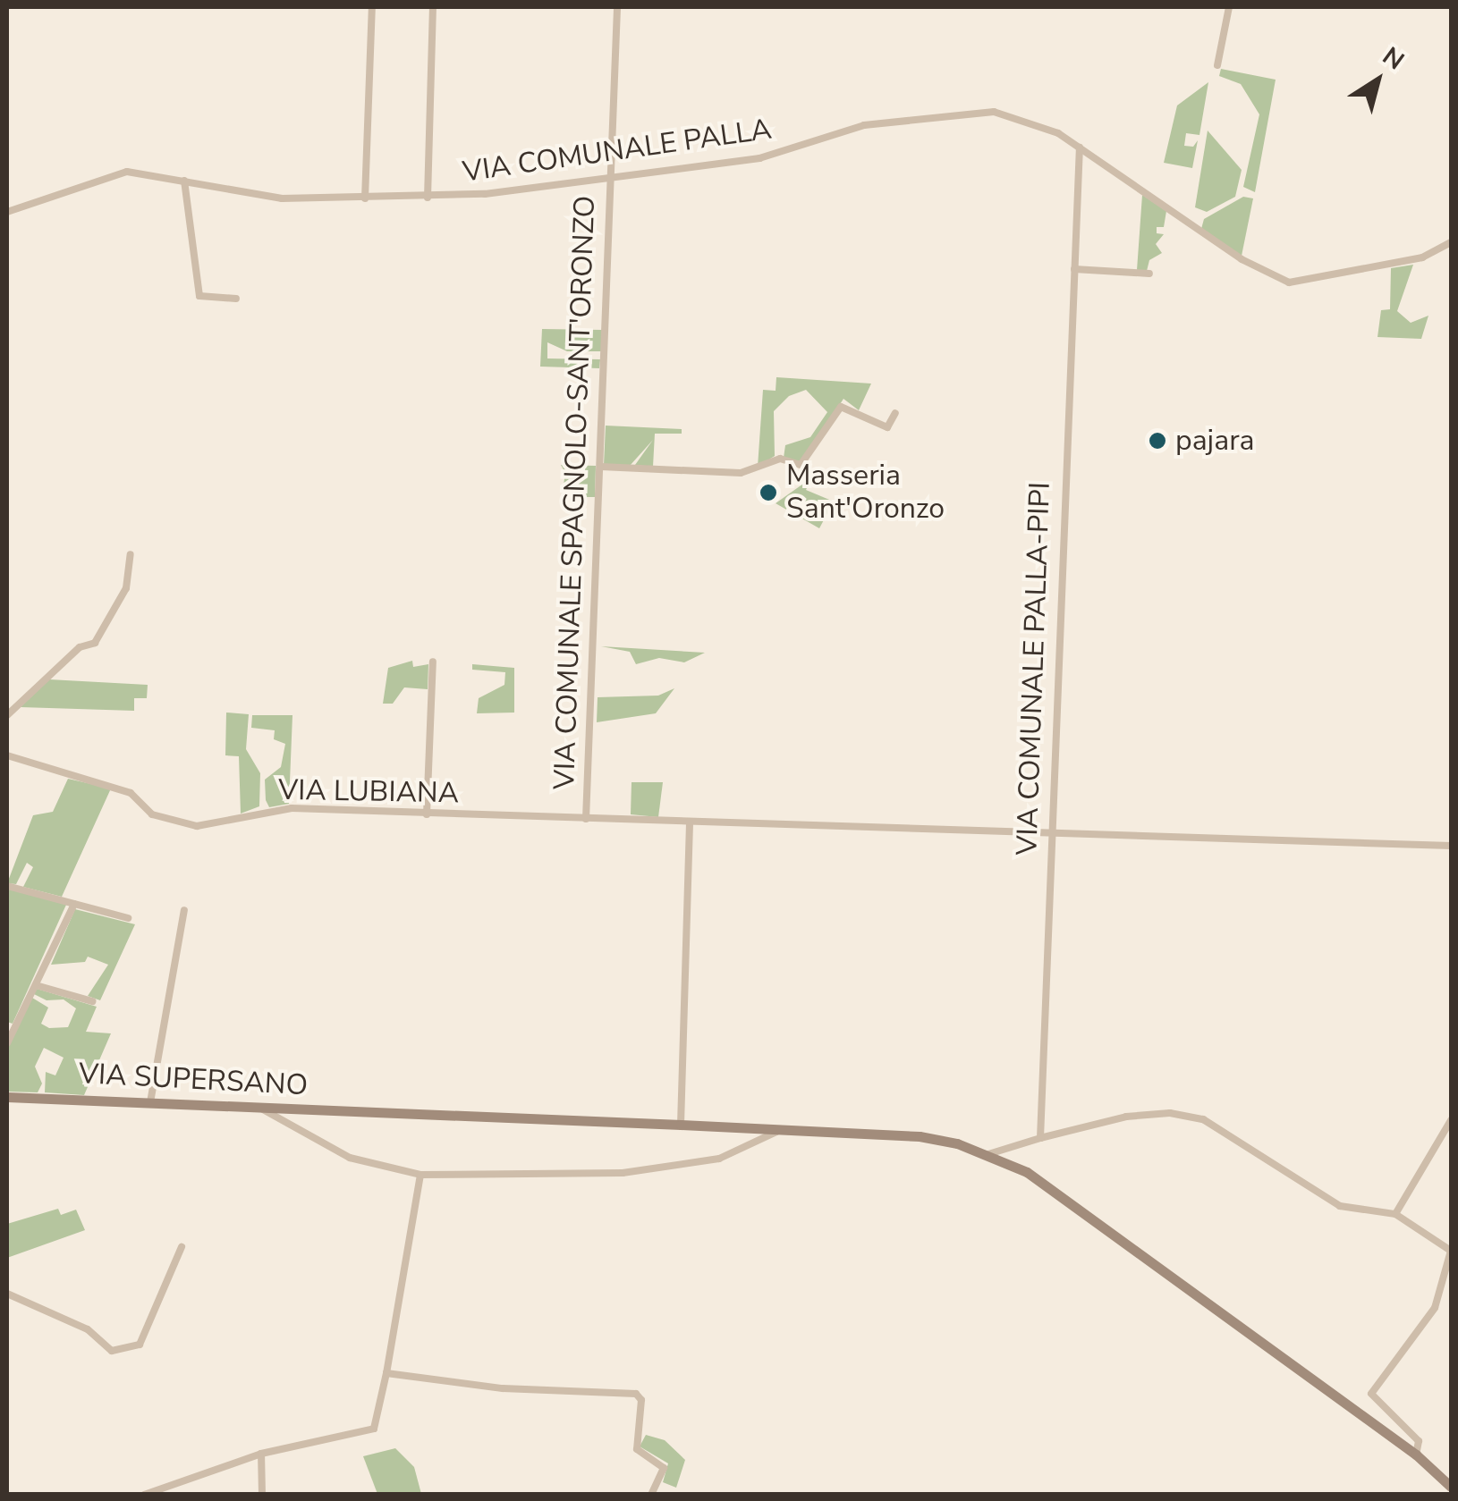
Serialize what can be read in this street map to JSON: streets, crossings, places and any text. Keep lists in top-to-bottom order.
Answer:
{
  "streets": {
    "main road": ["VIA SUPERSANO"],
    "street": [
      "VIA COMUNALE PALLA",
      "VIA COMUNALE SPAGNOLO-SANT'ORONZO",
      "VIA COMUNALE PALLA-PIPI",
      "VIA LUBIANA"
    ]
  },
  "crossings": [
    ["VIA COMUNALE PALLA", "VIA COMUNALE SPAGNOLO-SANT'ORONZO"],
    ["VIA COMUNALE PALLA", "VIA COMUNALE PALLA-PIPI"],
    ["VIA COMUNALE SPAGNOLO-SANT'ORONZO", "VIA LUBIANA"],
    ["VIA COMUNALE PALLA-PIPI", "VIA LUBIANA"]
  ],
  "places": ["pajara", "Masseria Sant'Oronzo"],
  "north": "top right"
}
